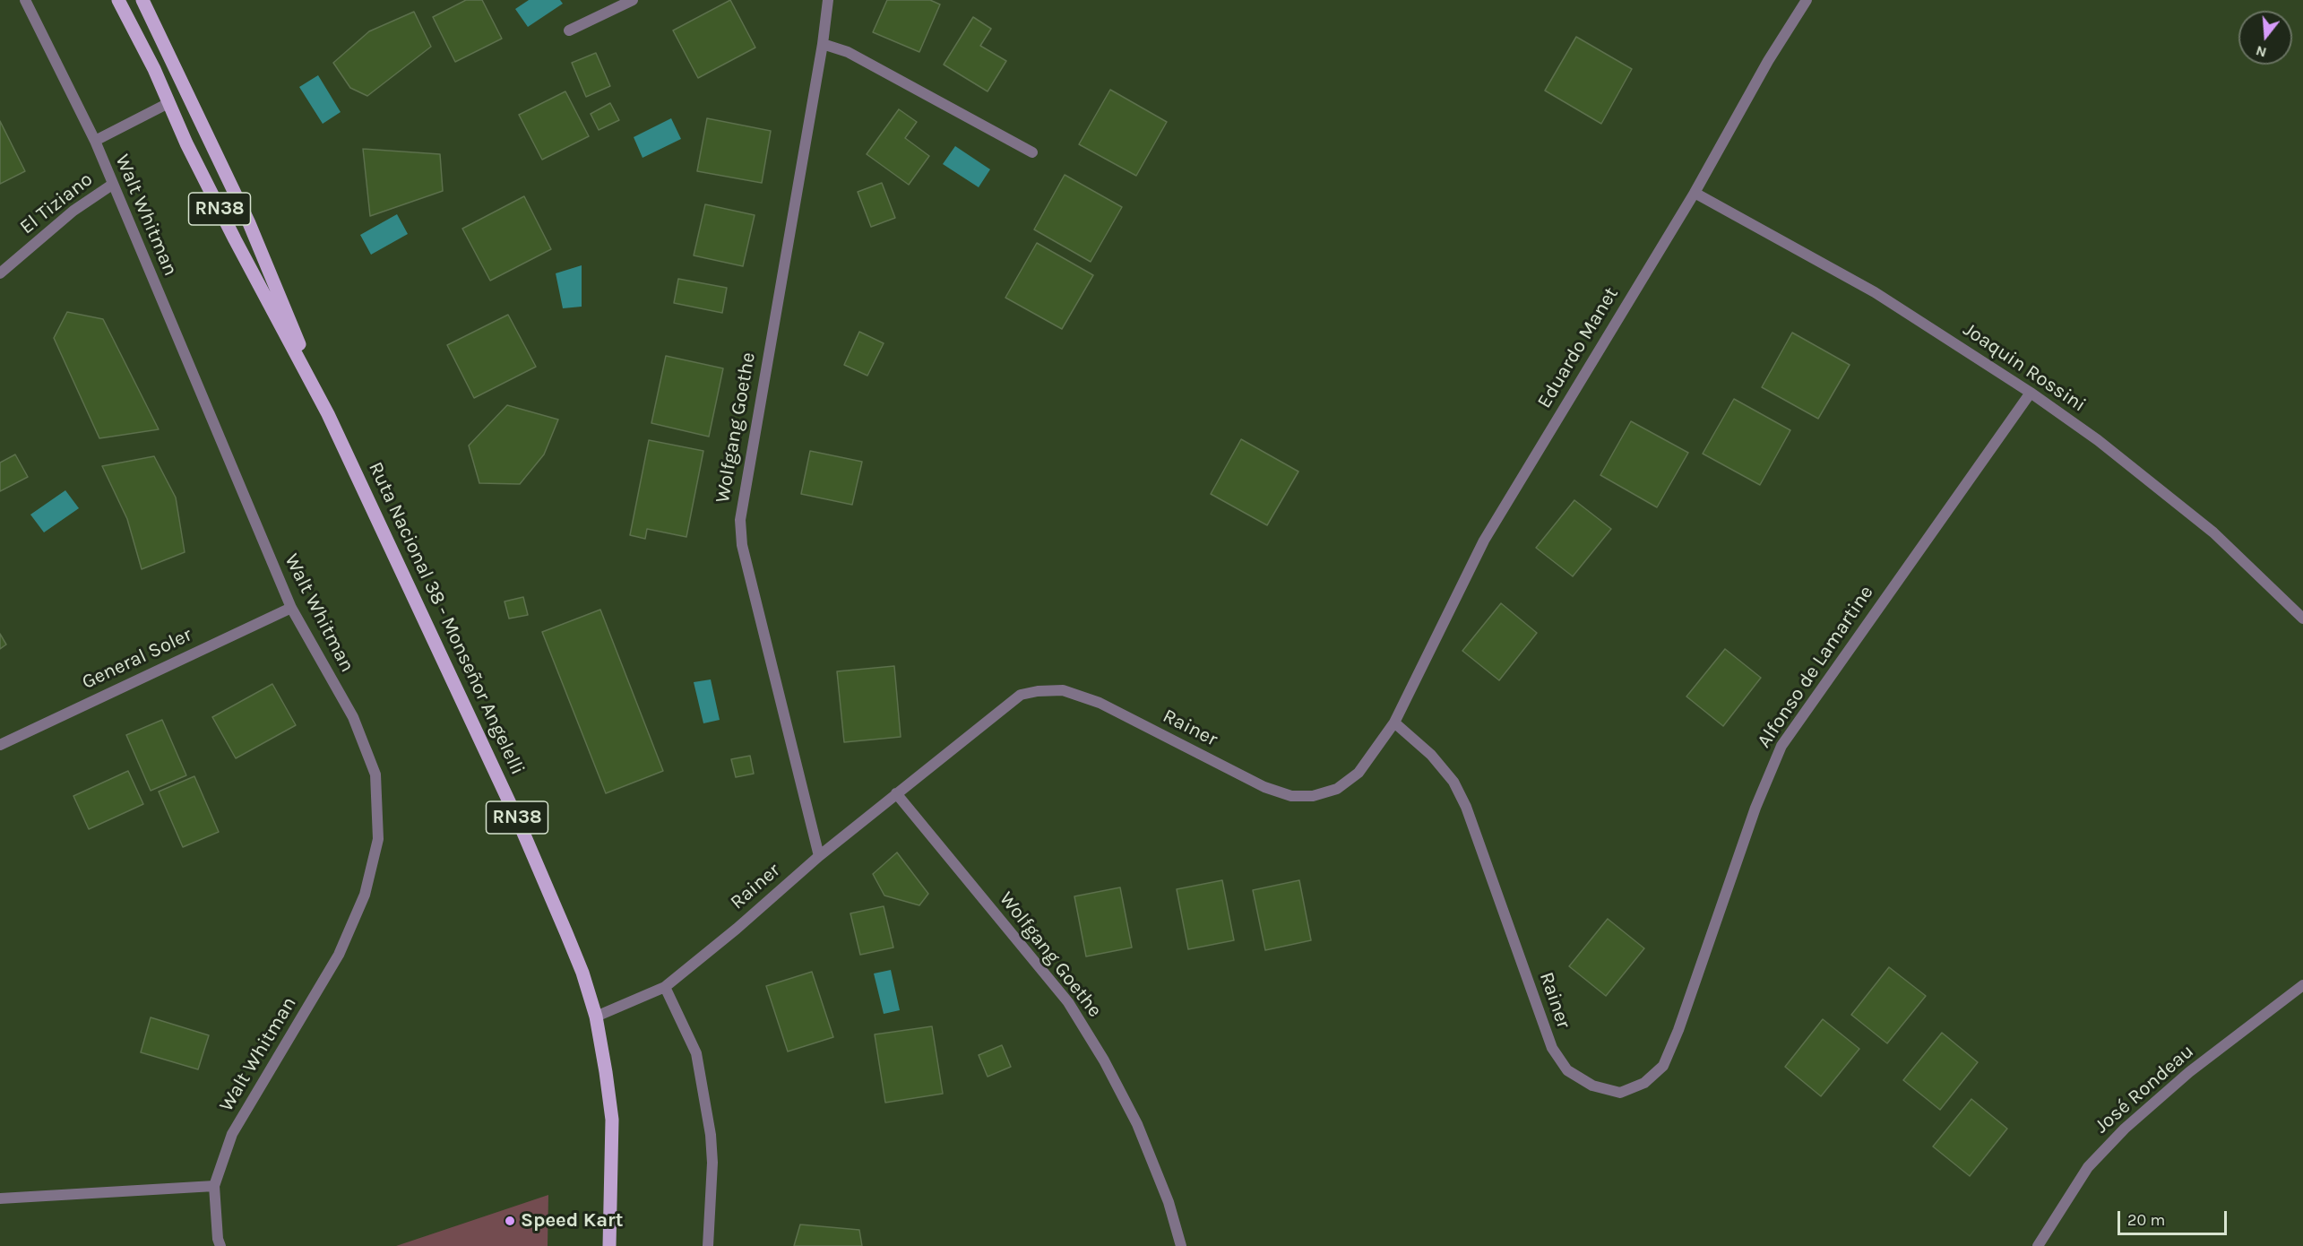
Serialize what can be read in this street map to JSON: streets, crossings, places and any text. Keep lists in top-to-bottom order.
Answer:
{
  "streets": {
    "main road": ["RN38", "Ruta Nacional 38 - Monseñor Angelelli"],
    "street": [
      "El Tiziano",
      "Walt Whitman",
      "Eduardo Manet",
      "Joaquin Rossini",
      "Wolfgang Goethe",
      "General Soler",
      "Alfonso de Lamartine",
      "Rainer",
      "José Rondeau"
    ]
  },
  "crossings": [
    ["El Tiziano", "Walt Whitman"],
    ["El Tiziano", "Ruta Nacional 38 - Monseñor Angelelli"],
    ["Walt Whitman", "General Soler"],
    ["Eduardo Manet", "Joaquin Rossini"],
    ["Eduardo Manet", "Rainer"],
    ["Joaquin Rossini", "Alfonso de Lamartine"],
    ["Wolfgang Goethe", "Rainer"],
    ["Ruta Nacional 38 - Monseñor Angelelli", "Rainer"],
    ["Alfonso de Lamartine", "Rainer"]
  ],
  "places": ["Speed Kart"],
  "scale_bar": "20 m",
  "north": "bottom"
}
